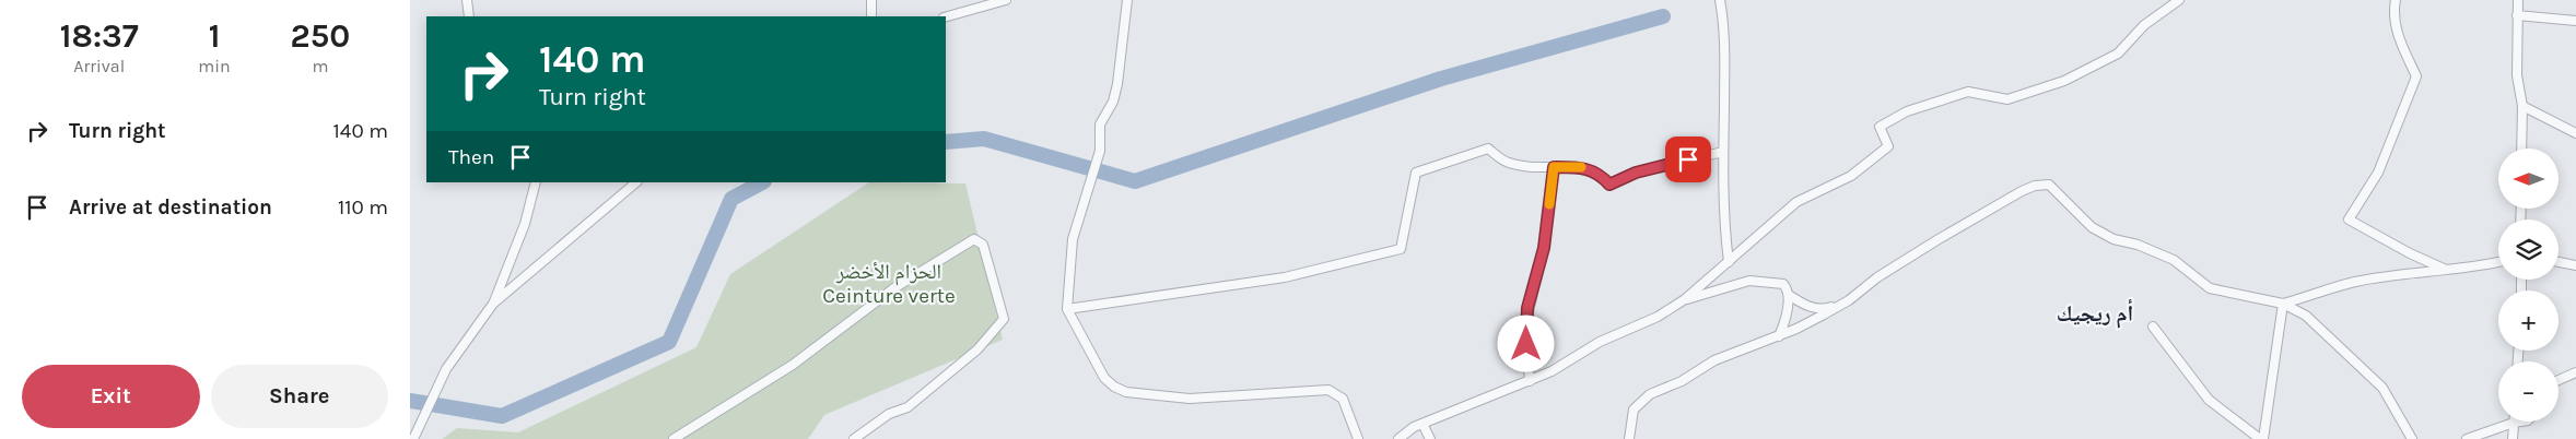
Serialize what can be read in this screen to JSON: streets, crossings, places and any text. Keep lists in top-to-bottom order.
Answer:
{
  "districts": ["أم ريجيك"],
  "parks": ["الحزام الأخضر Ceinture verte"],
  "north": "left",
  "page": {
    "eta": [
      "18:37",
      "Arrival",
      "1",
      "min",
      "250",
      "m"
    ],
    "turn": ["140 m", "Turn right"],
    "list": [
      {
        "name": "Turn right",
        "value": "140 m"
      },
      {
        "name": "Arrive at destination",
        "value": "110 m"
      }
    ],
    "then": "Then",
    "map_buttons": ["+", "−"],
    "buttons": ["Exit", "Share"]
  }
}
